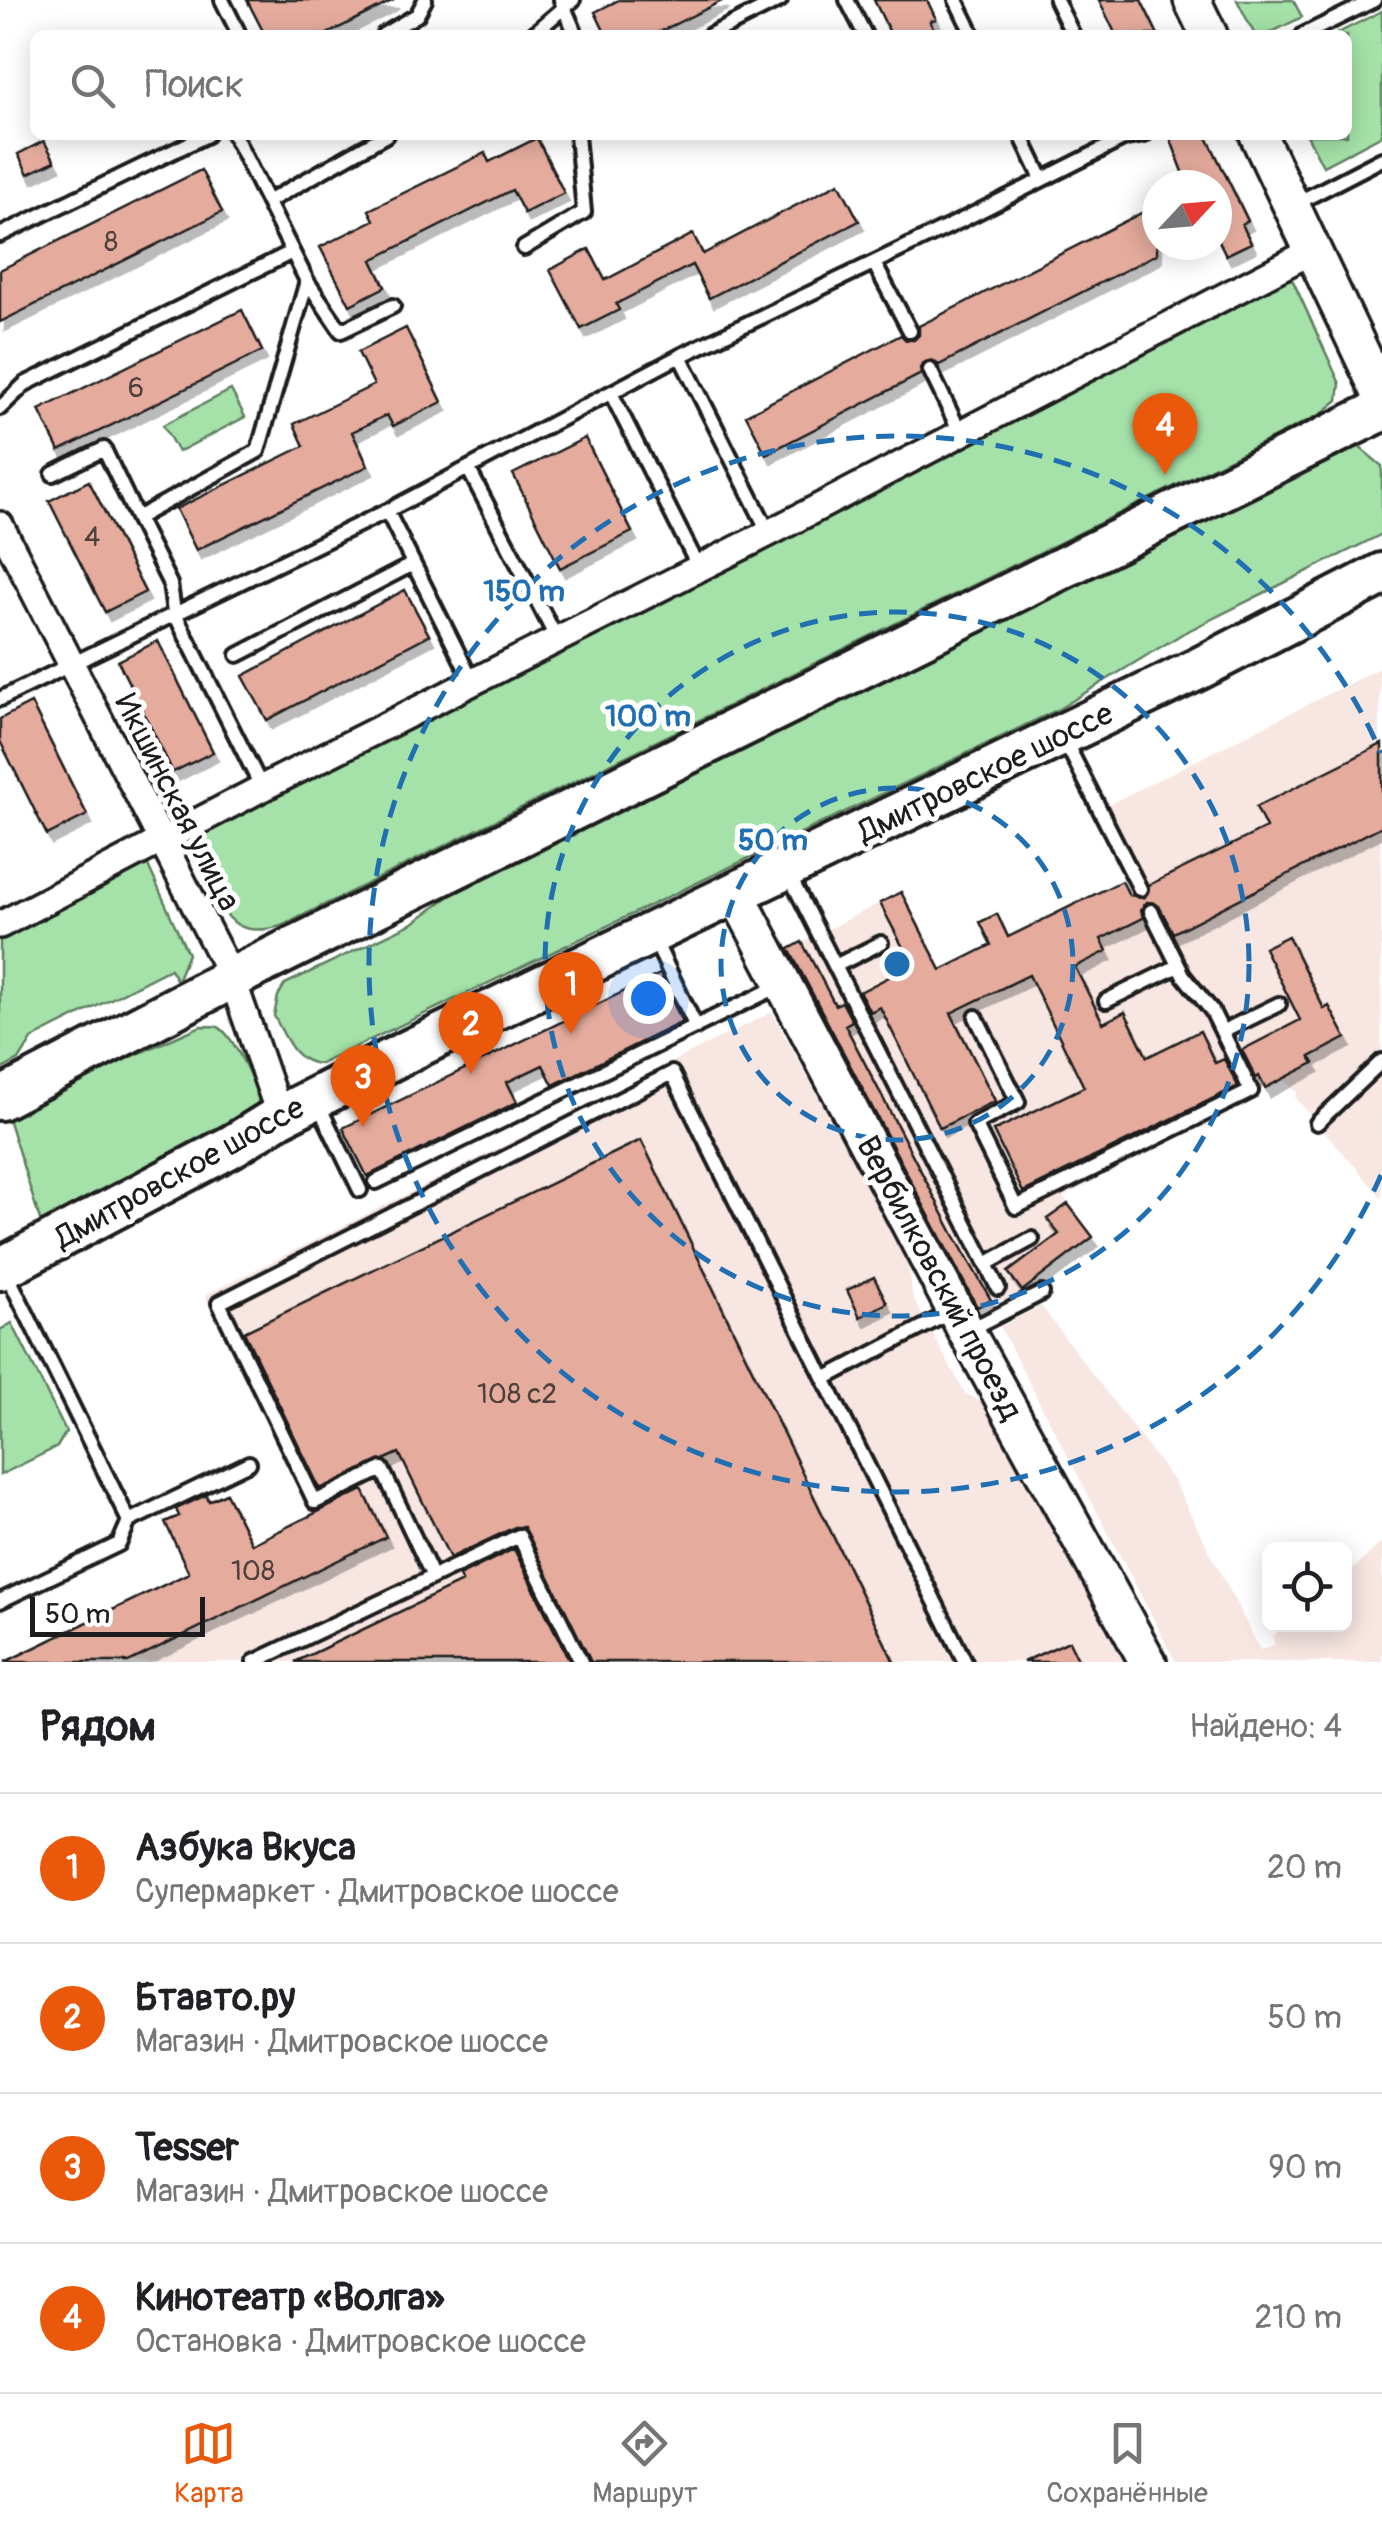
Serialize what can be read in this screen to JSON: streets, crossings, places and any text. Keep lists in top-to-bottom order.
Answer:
{
  "streets": {
    "main road": ["Дмитровское шоссе"],
    "street": ["Икшинская улица", "Вербилковский проезд"]
  },
  "crossings": [
    ["Дмитровское шоссе", "Икшинская улица"],
    ["Дмитровское шоссе", "Вербилковский проезд"]
  ],
  "house_numbers": [
    "8",
    "6",
    "4",
    "108 с2",
    "108"
  ],
  "scale_bar": "50 m",
  "north": "top right",
  "page": {
    "search": "Поиск",
    "pins": [
      "4",
      "1",
      "2",
      "3"
    ],
    "scale": "50 m",
    "heading": ["Рядом", "Найдено: 4"],
    "list": [
      {
        "mark": "1",
        "name": "Азбука Вкуса",
        "note": "Супермаркет · Дмитровское шоссе",
        "value": "20 m"
      },
      {
        "mark": "2",
        "name": "Бтавто.ру",
        "note": "Магазин · Дмитровское шоссе",
        "value": "50 m"
      },
      {
        "mark": "3",
        "name": "Tesser",
        "note": "Магазин · Дмитровское шоссе",
        "value": "90 m"
      },
      {
        "mark": "4",
        "name": "Кинотеатр «Волга»",
        "note": "Остановка · Дмитровское шоссе",
        "value": "210 m"
      }
    ],
    "nav": ["Карта", "Маршрут", "Сохранённые"]
  },
  "rings": ["150 m", "100 m", "50 m"]
}
